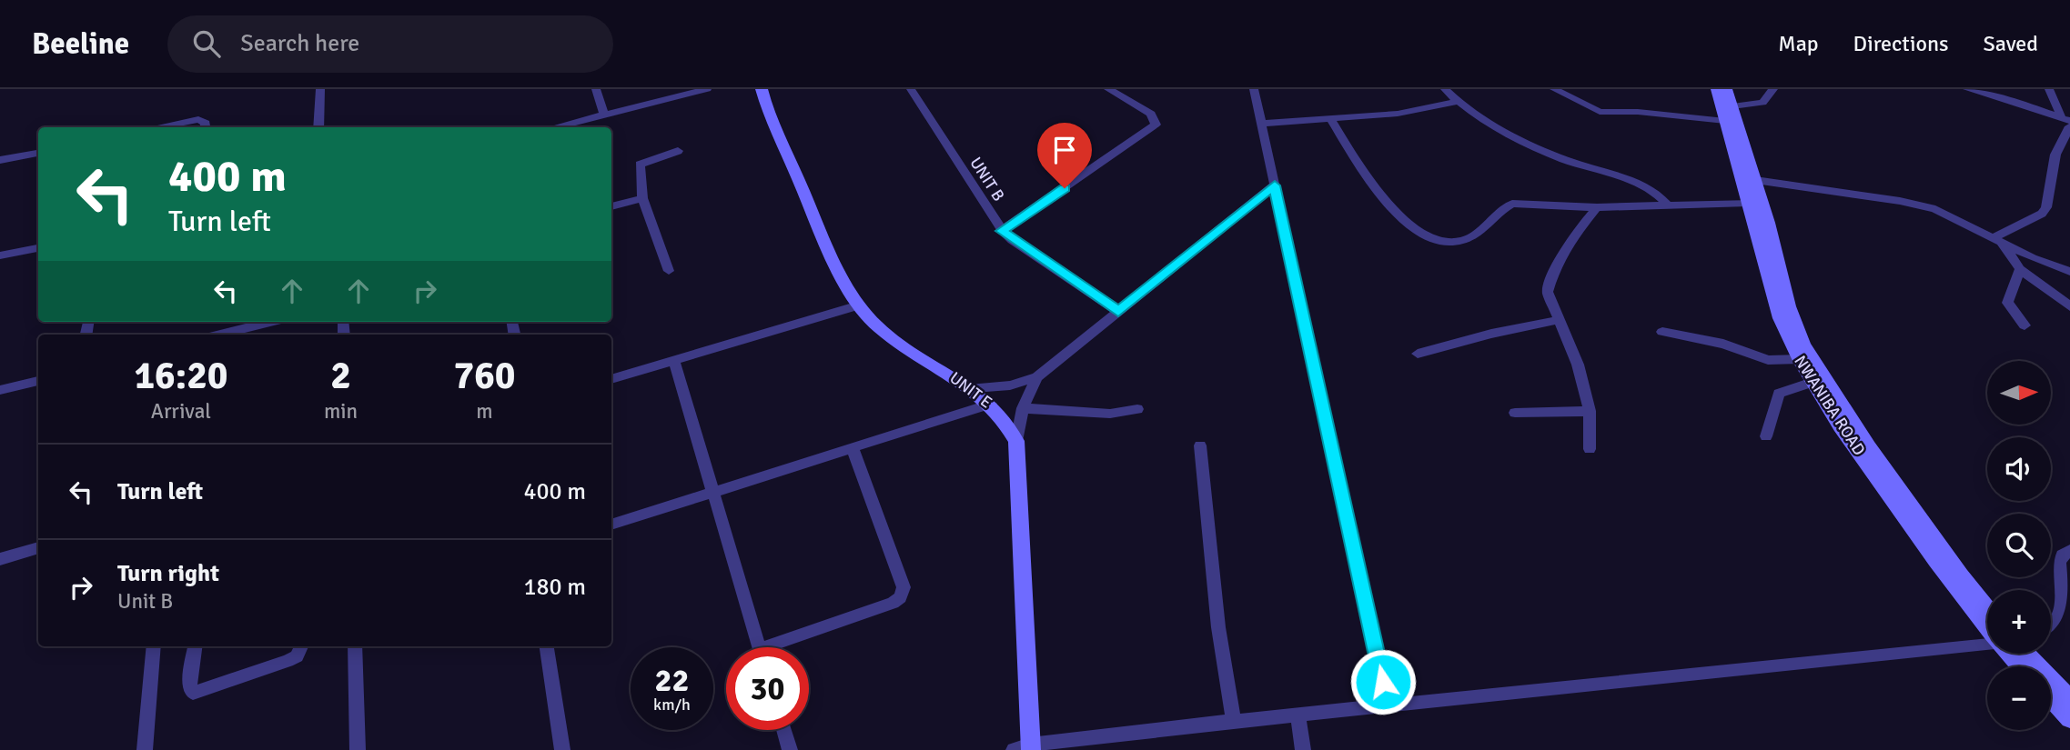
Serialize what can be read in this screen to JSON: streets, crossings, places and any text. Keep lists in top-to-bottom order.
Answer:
{
  "streets": {
    "main road": ["UNIT E", "NWANIBA ROAD"],
    "street": ["UNIT B"]
  },
  "north": "right",
  "page": {
    "header": "Beeline",
    "search": "Search here",
    "nav": ["Map", "Directions", "Saved"],
    "turn": ["400 m", "Turn left"],
    "eta": [
      "16:20",
      "Arrival",
      "2",
      "min",
      "760",
      "m"
    ],
    "map_buttons": ["+", "−"],
    "list": [
      {
        "name": "Turn left",
        "value": "400 m"
      },
      {
        "name": "Turn right",
        "note": "Unit B",
        "value": "180 m"
      }
    ],
    "speed": "22 km/h",
    "limit": "30"
  }
}
